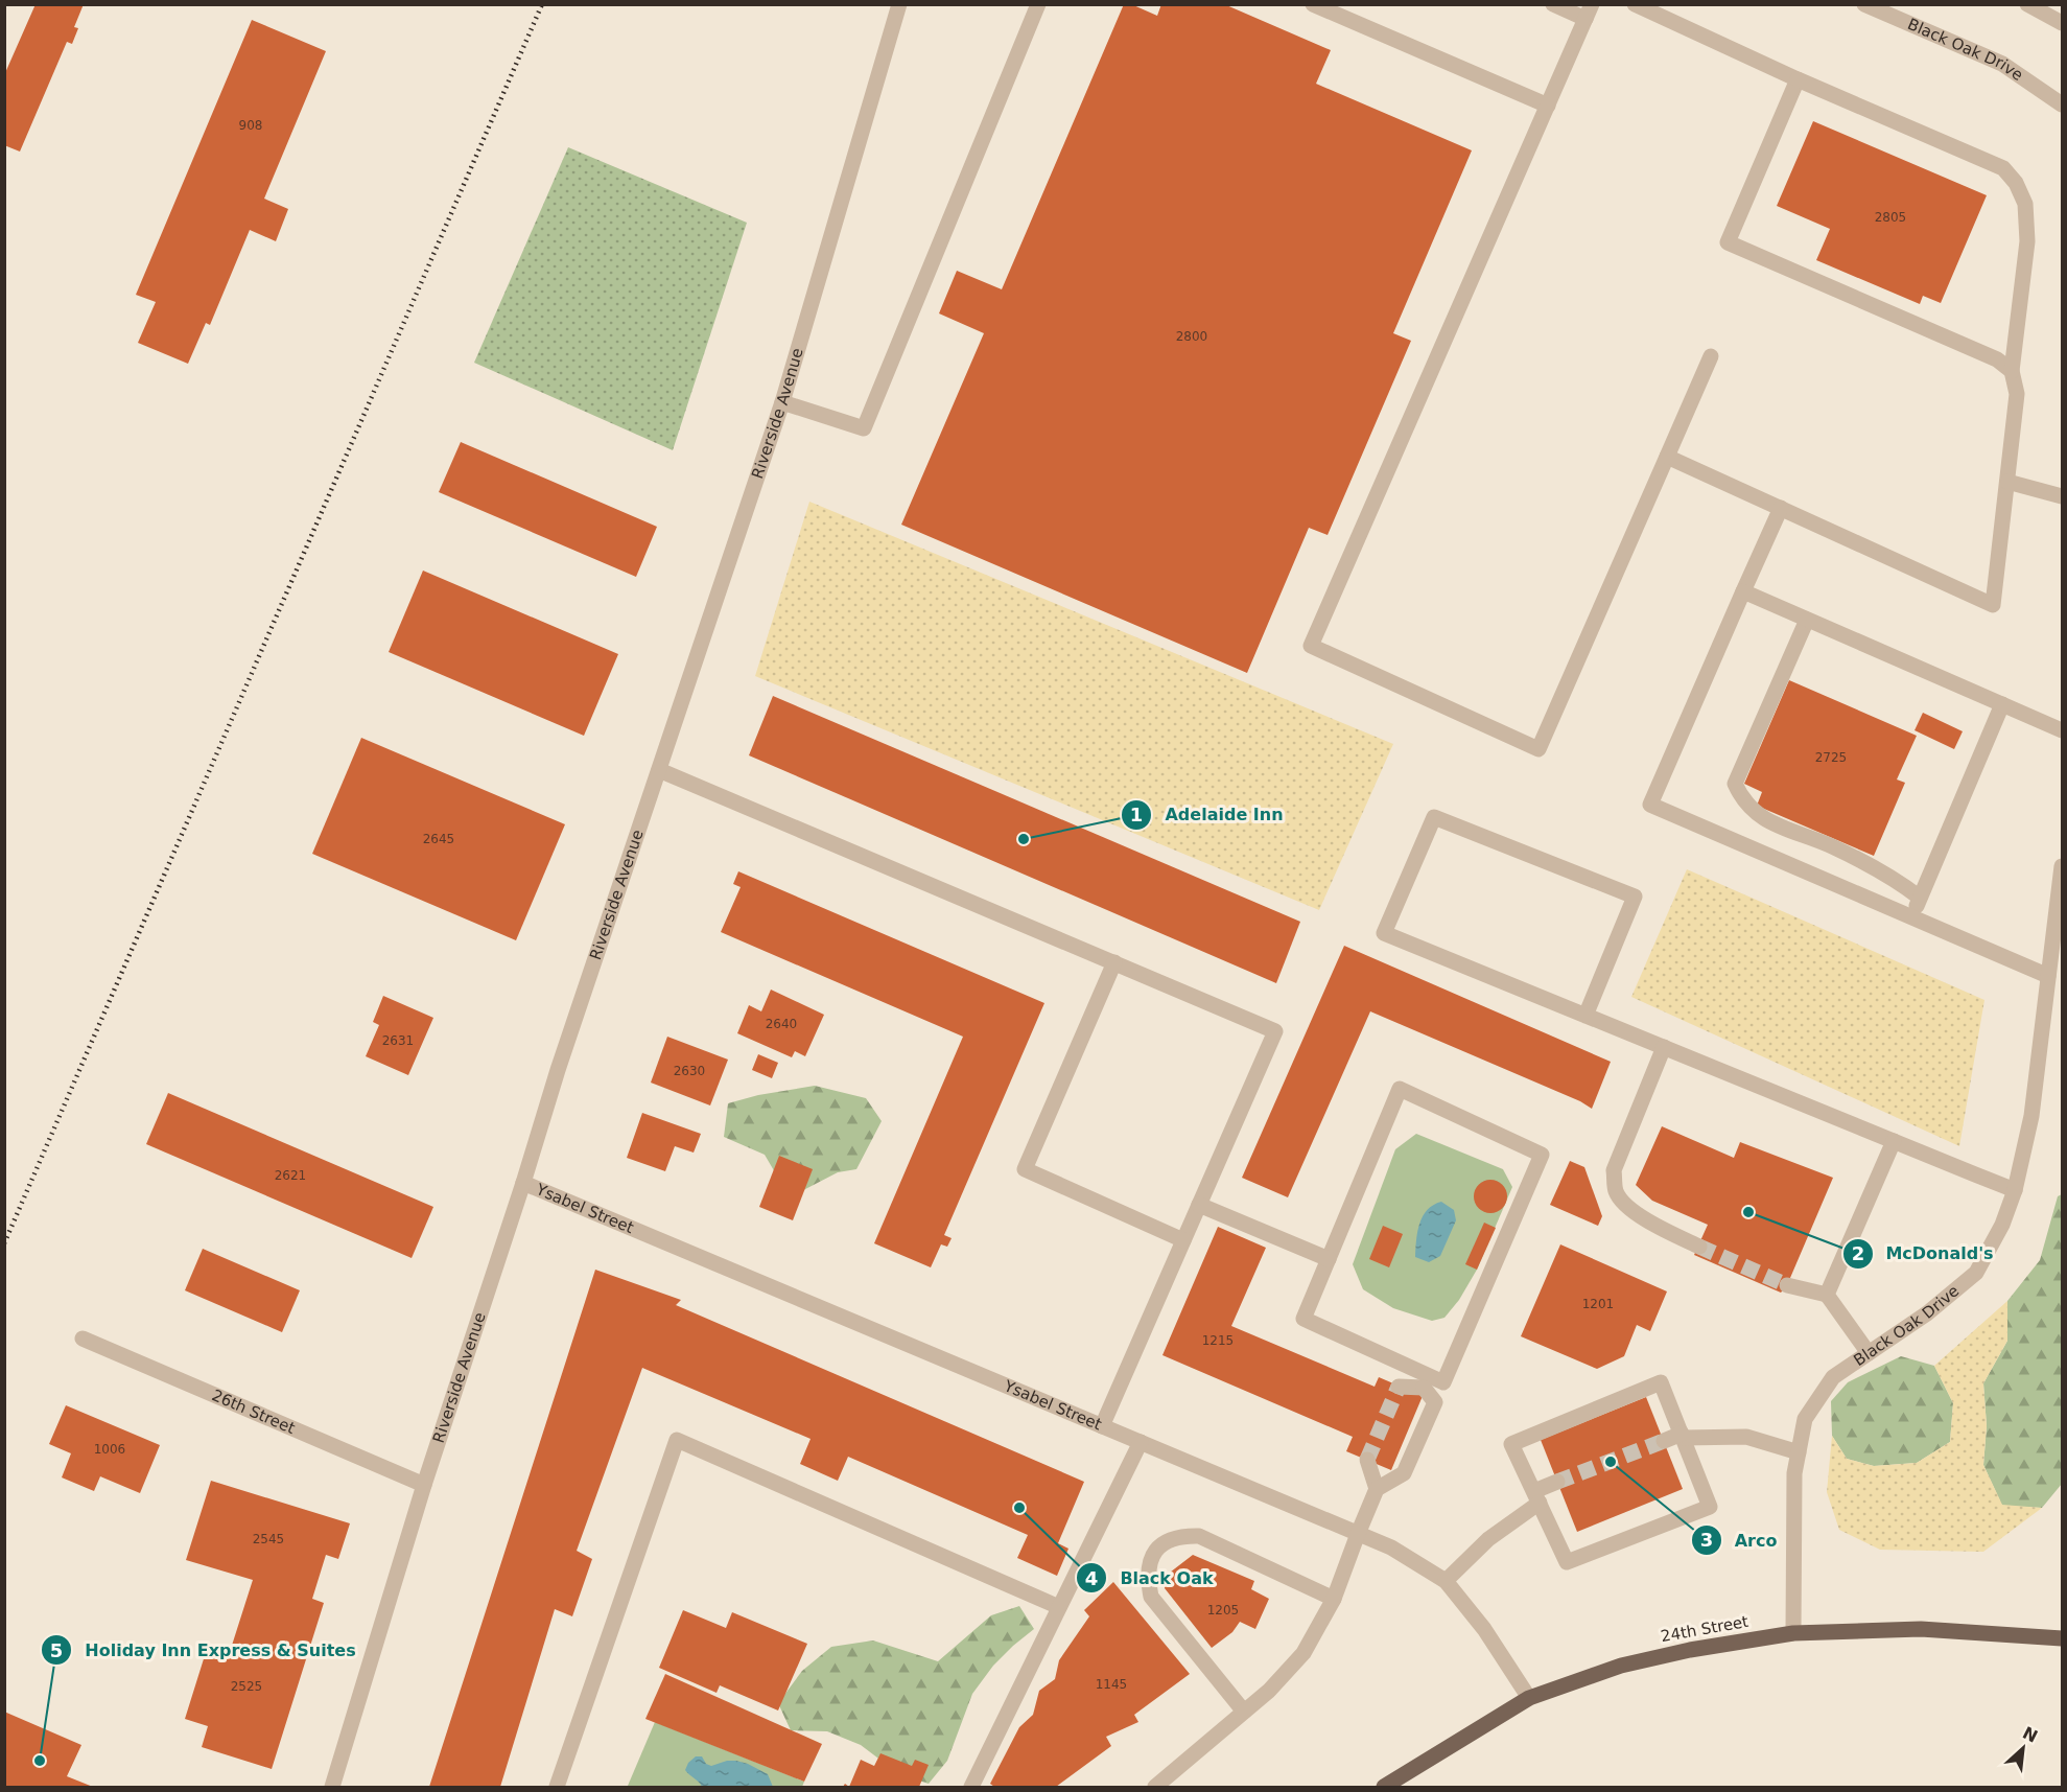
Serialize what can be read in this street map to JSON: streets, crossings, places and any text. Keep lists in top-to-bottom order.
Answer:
{
  "streets": {
    "main road": ["24th Street"],
    "street": [
      "Black Oak Drive",
      "Riverside Avenue",
      "Ysabel Street",
      "26th Street"
    ]
  },
  "crossings": [
    ["Black Oak Drive", "24th Street"],
    ["Riverside Avenue", "Ysabel Street"],
    ["Riverside Avenue", "26th Street"],
    ["Ysabel Street", "24th Street"]
  ],
  "places": [
    "Adelaide Inn",
    "McDonald's",
    "Arco",
    "Black Oak",
    "Holiday Inn Express & Suites"
  ],
  "house_numbers": [
    "908",
    "2805",
    "2800",
    "2725",
    "2645",
    "2640",
    "2631",
    "2630",
    "2621",
    "1201",
    "1215",
    "1006",
    "2545",
    "1205",
    "1145",
    "2525"
  ],
  "north": "top right"
}
